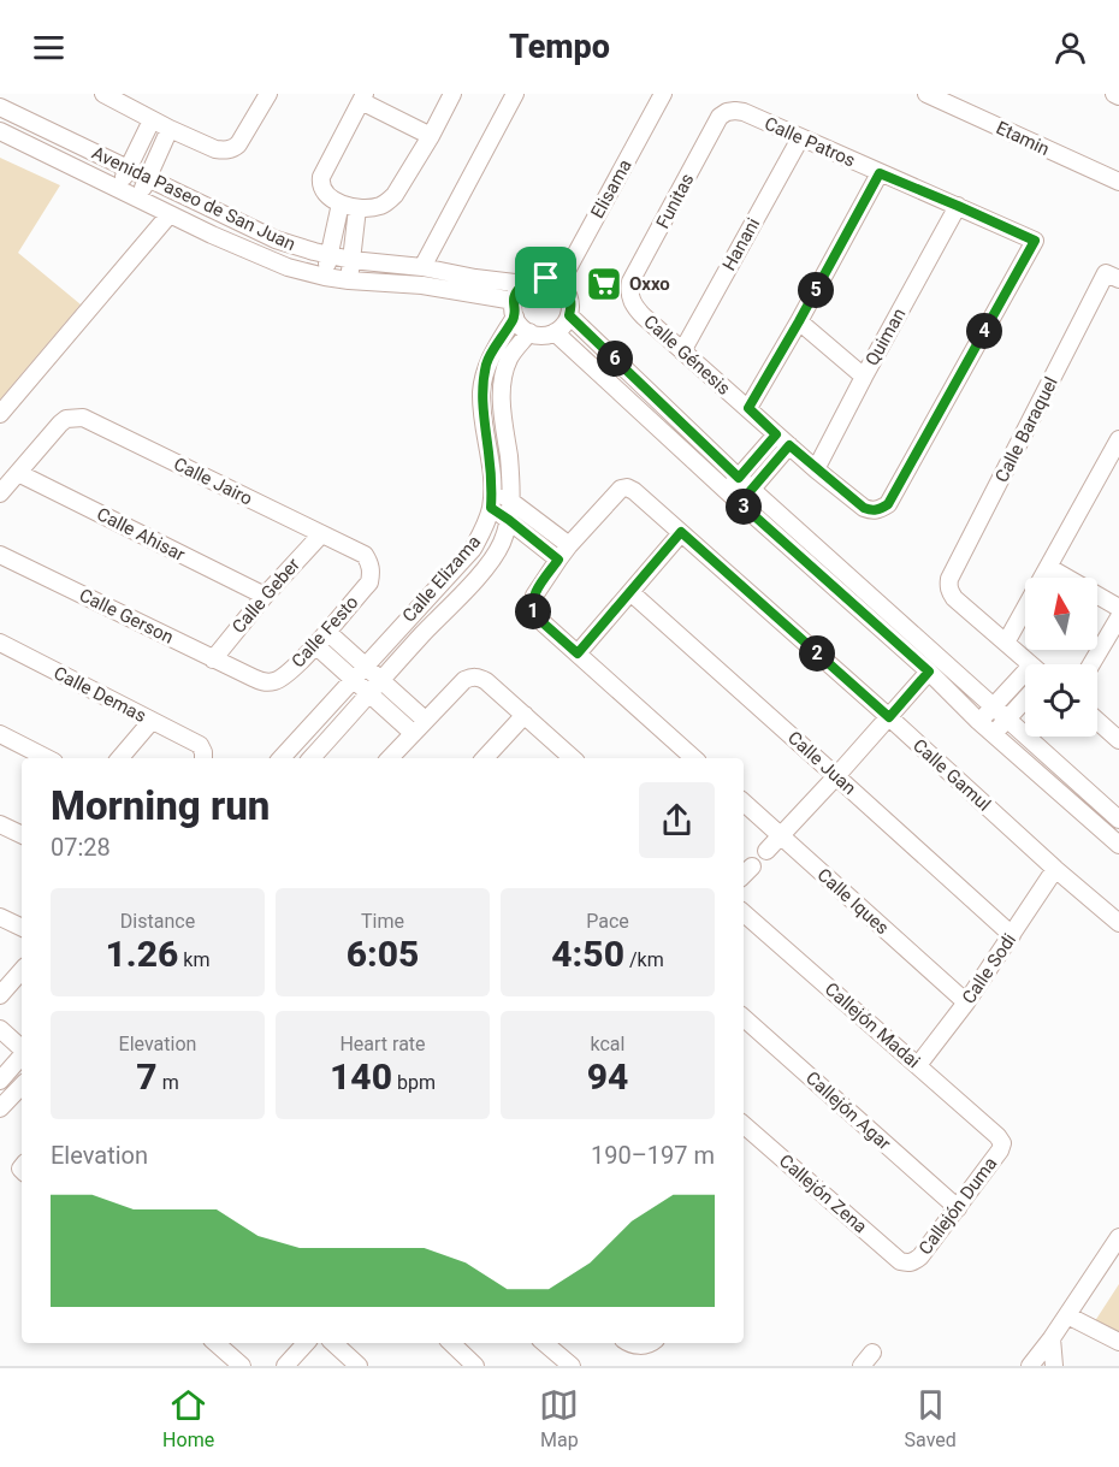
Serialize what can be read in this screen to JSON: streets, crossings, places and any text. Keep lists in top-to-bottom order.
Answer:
{
  "streets": {
    "street": [
      "Etamin",
      "Calle Patros",
      "Elisama",
      "Avenida Paseo de San Juan",
      "Funitas",
      "Hanani",
      "Quiman",
      "Calle Génesis",
      "Calle Baraquel",
      "Calle Jairo",
      "Calle Ahisar",
      "Calle Elizama",
      "Calle Geber",
      "Calle Gerson",
      "Calle Festo",
      "Calle Demas",
      "Calle Juan",
      "Calle Gamul",
      "Calle Iques",
      "Calle Sodi",
      "Callejón Madai",
      "Callejón Agar",
      "Callejón Zena",
      "Callejón Duma"
    ]
  },
  "crossings": [
    ["Calle Patros", "Funitas"],
    ["Calle Patros", "Hanani"],
    ["Calle Patros", "Quiman"],
    ["Calle Patros", "Calle Génesis"],
    ["Elisama", "Avenida Paseo de San Juan"],
    ["Elisama", "Calle Elizama"],
    ["Avenida Paseo de San Juan", "Calle Elizama"],
    ["Funitas", "Calle Génesis"],
    ["Hanani", "Calle Génesis"],
    ["Quiman", "Calle Génesis"],
    ["Calle Jairo", "Calle Ahisar"],
    ["Calle Jairo", "Calle Geber"],
    ["Calle Jairo", "Calle Festo"],
    ["Calle Ahisar", "Calle Geber"],
    ["Calle Geber", "Calle Gerson"],
    ["Calle Gerson", "Calle Festo"],
    ["Calle Juan", "Calle Sodi"],
    ["Calle Gamul", "Calle Sodi"],
    ["Calle Iques", "Calle Sodi"],
    ["Calle Sodi", "Callejón Madai"],
    ["Callejón Madai", "Callejón Duma"],
    ["Callejón Agar", "Callejón Duma"],
    ["Callejón Zena", "Callejón Duma"]
  ],
  "places": {
    "supermarket": ["Oxxo"]
  },
  "north": "top",
  "page": {
    "header": "Tempo",
    "pins": [
      "5",
      "4",
      "6",
      "3",
      "1",
      "2"
    ],
    "heading": ["Morning run", "07:28"],
    "stats": [
      ["Distance", "1.26 km"],
      ["Time", "6:05"],
      ["Pace", "4:50 /km"],
      ["Elevation", "7 m"],
      ["Heart rate", "140 bpm"],
      ["kcal", "94"]
    ],
    "chart": ["Elevation", "190–197 m"],
    "tabs": ["Home", "Map", "Saved"]
  }
}
